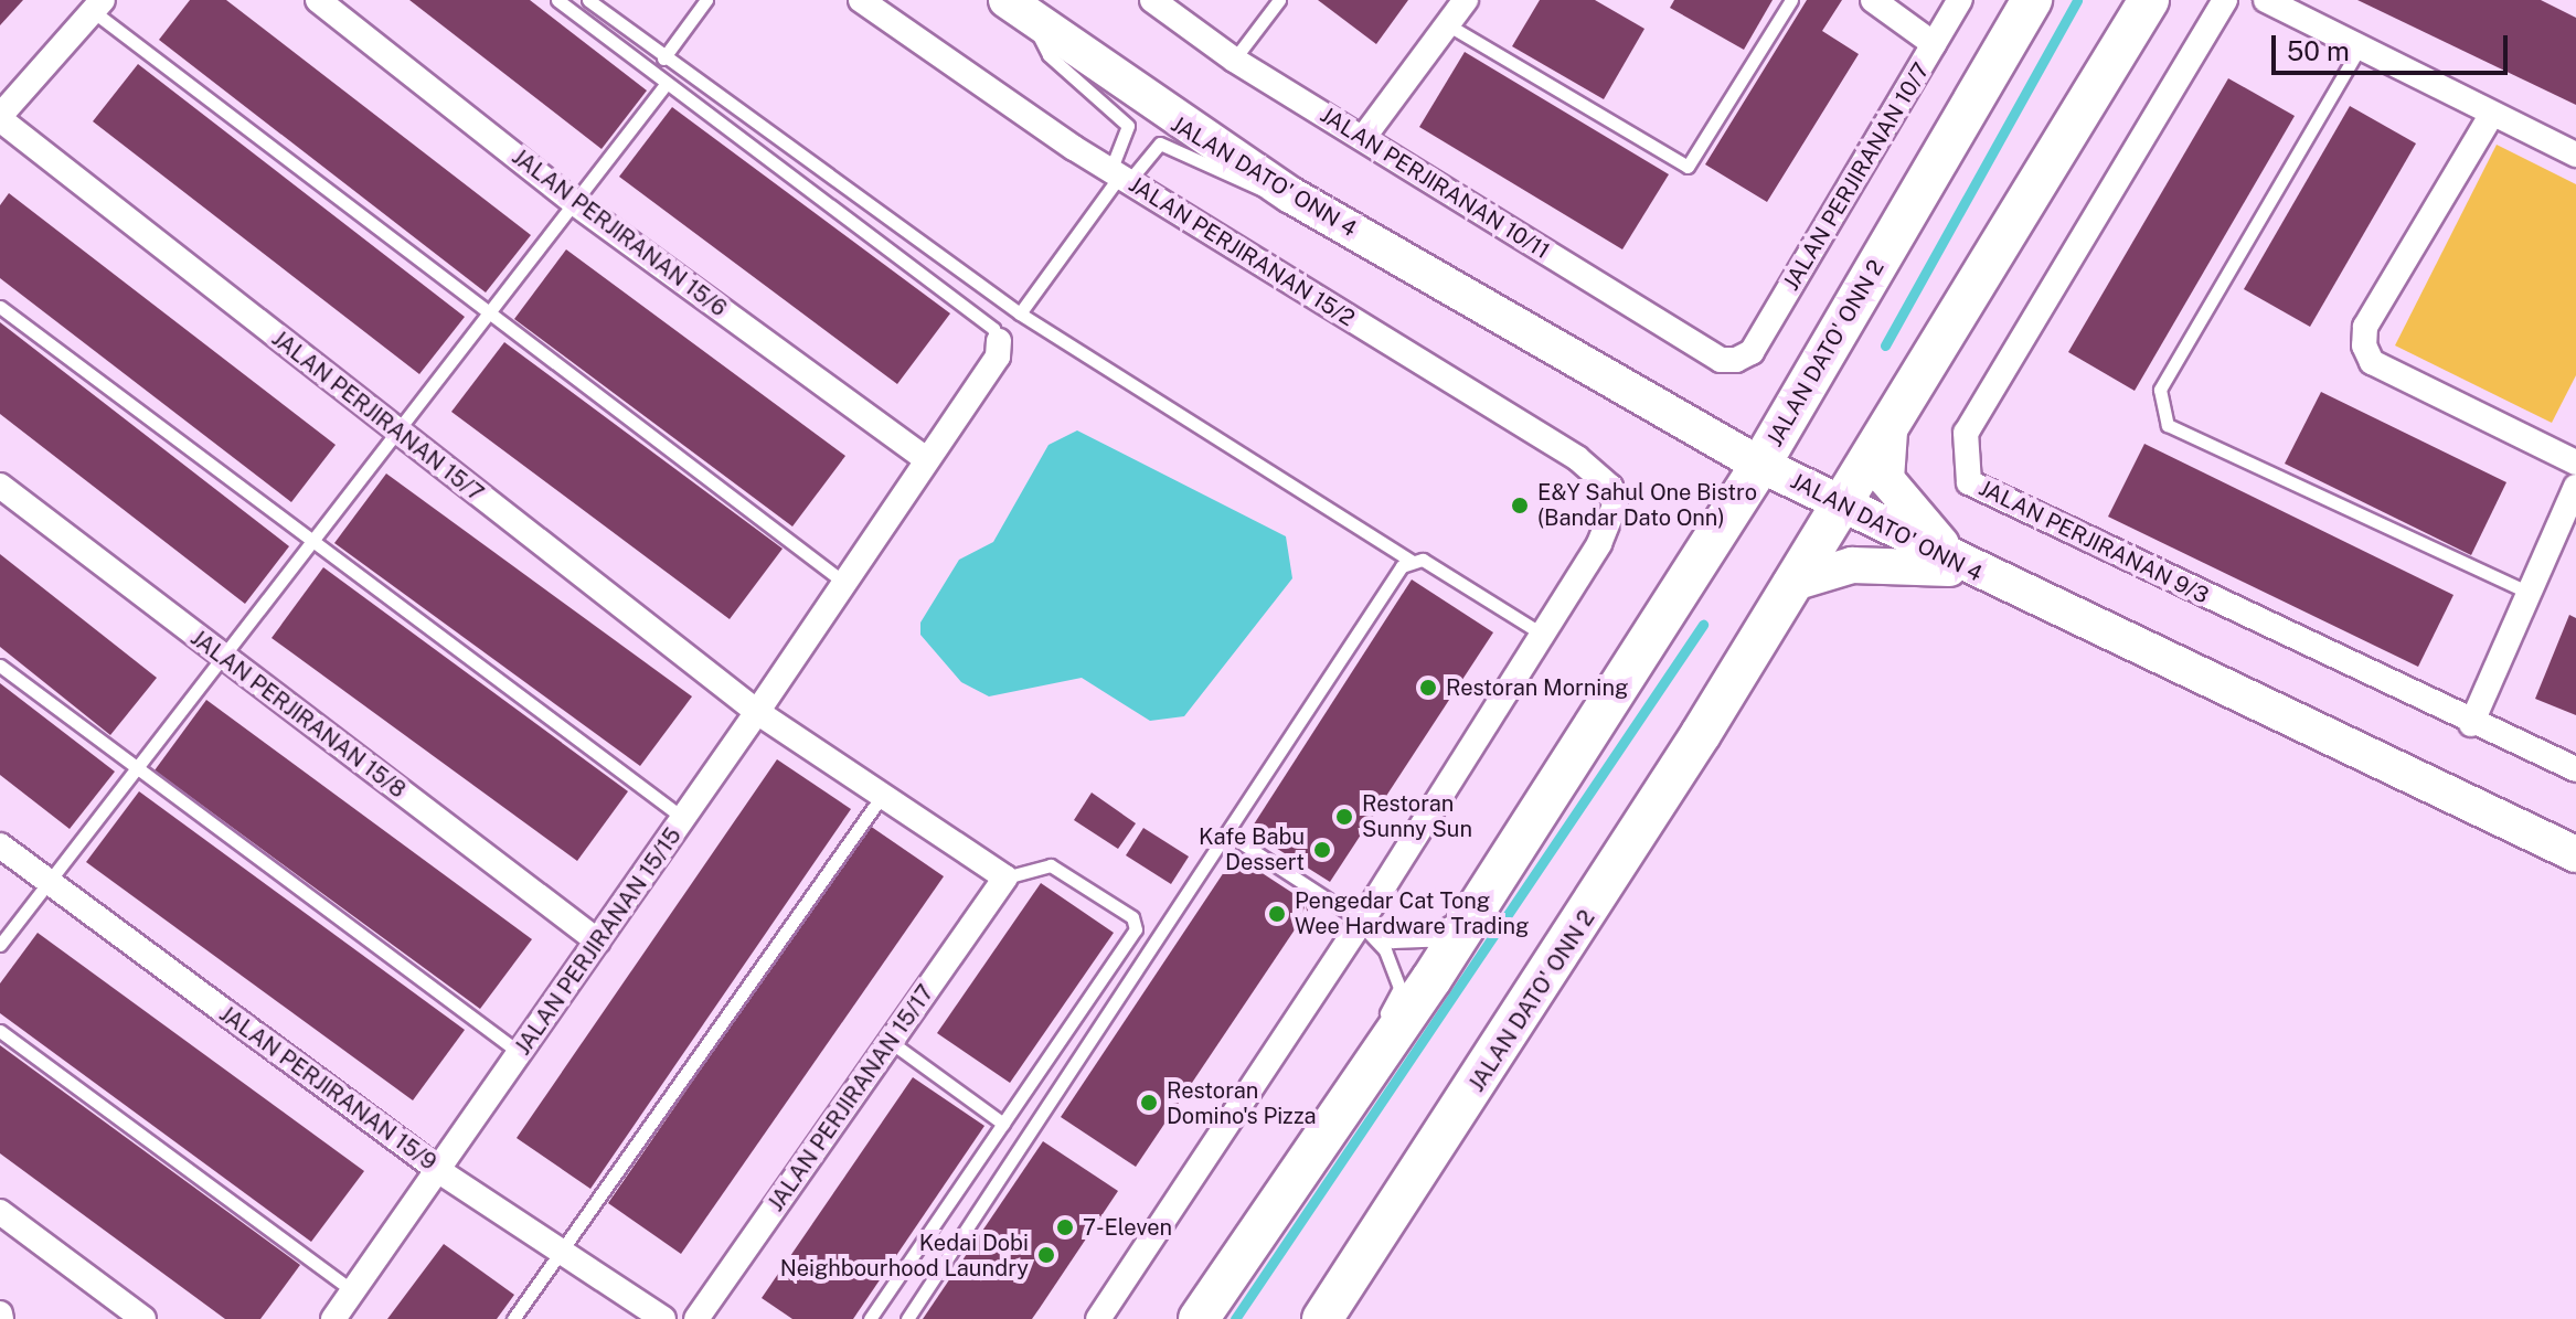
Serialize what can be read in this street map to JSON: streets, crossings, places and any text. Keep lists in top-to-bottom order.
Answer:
{
  "streets": {
    "main road": ["JALAN DATO' ONN 4", "JALAN DATO' ONN 2"],
    "street": [
      "JALAN PERJIRANAN 10/7",
      "JALAN PERJIRANAN 10/11",
      "JALAN PERJIRANAN 15/6",
      "JALAN PERJIRANAN 15/2",
      "JALAN PERJIRANAN 15/7",
      "JALAN PERJIRANAN 9/3",
      "JALAN PERJIRANAN 15/8",
      "JALAN PERJIRANAN 15/15",
      "JALAN PERJIRANAN 15/9",
      "JALAN PERJIRANAN 15/17"
    ]
  },
  "crossings": [
    ["JALAN DATO' ONN 4", "JALAN DATO' ONN 2"],
    ["JALAN PERJIRANAN 10/7", "JALAN PERJIRANAN 10/11"],
    ["JALAN PERJIRANAN 15/6", "JALAN PERJIRANAN 15/15"],
    ["JALAN PERJIRANAN 15/7", "JALAN PERJIRANAN 15/15"],
    ["JALAN PERJIRANAN 15/7", "JALAN PERJIRANAN 15/17"],
    ["JALAN PERJIRANAN 15/8", "JALAN PERJIRANAN 15/15"],
    ["JALAN PERJIRANAN 15/15", "JALAN PERJIRANAN 15/9"]
  ],
  "places": [
    "E&Y Sahul One Bistro (Bandar Dato Onn)",
    "Restoran Morning",
    "Restoran Sunny Sun",
    "Kafe Babu Dessert",
    "Pengedar Cat Tong Wee Hardware Trading",
    "Restoran Domino's Pizza",
    "7-Eleven",
    "Kedai Dobi Neighbourhood Laundry"
  ],
  "scale_bar": "50 m"
}
